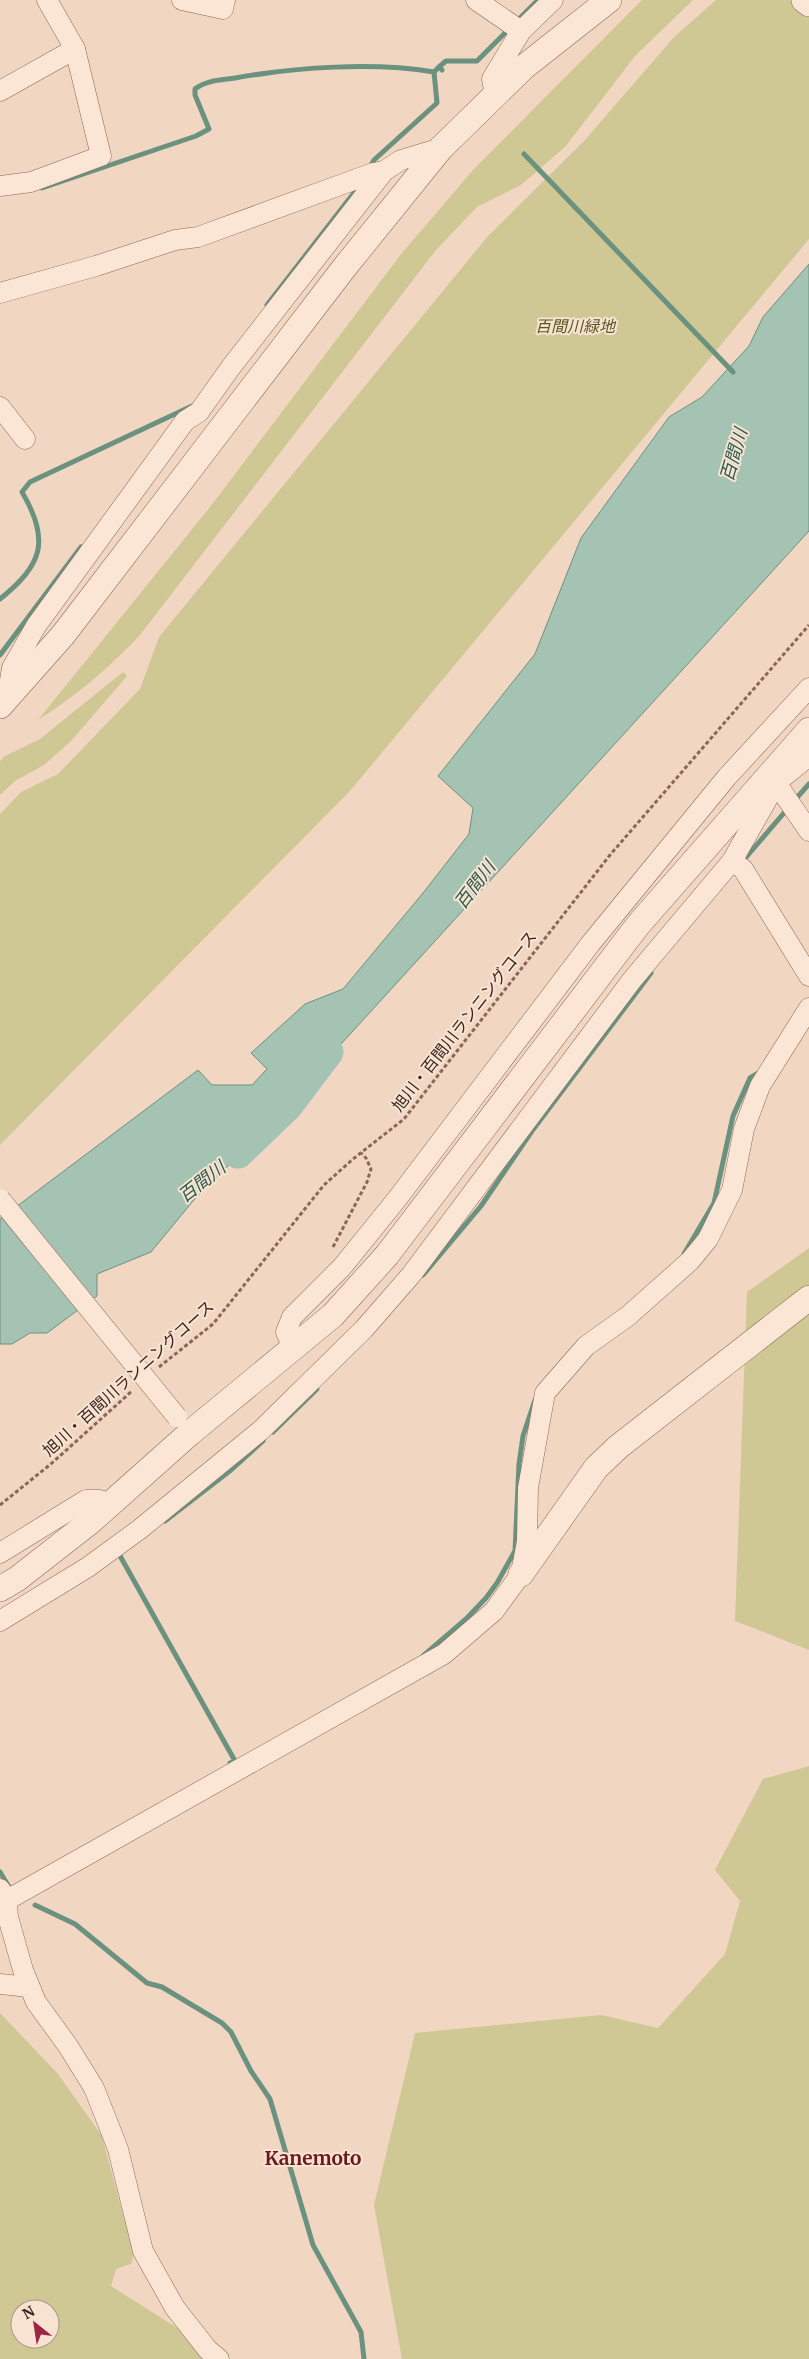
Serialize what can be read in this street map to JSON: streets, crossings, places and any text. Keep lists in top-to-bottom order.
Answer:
{
  "streets": {
    "path": ["旭川・百間川ランニングコース"]
  },
  "districts": ["Kanemoto"],
  "water": ["百間川"],
  "parks": ["百間川緑地"],
  "north": "top left"
}
